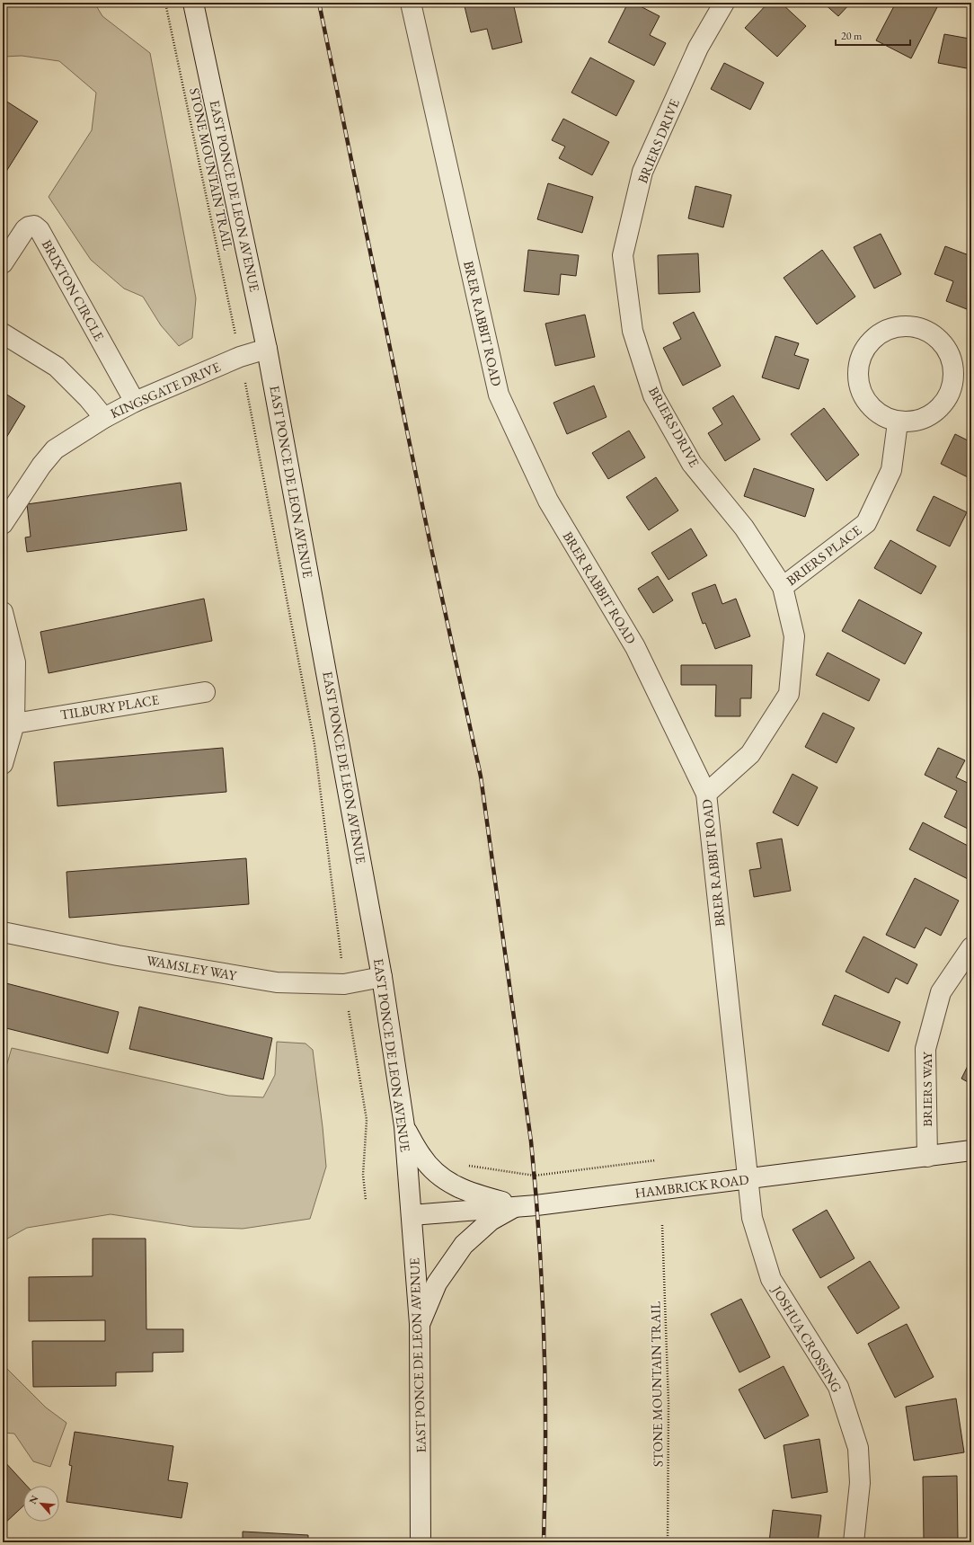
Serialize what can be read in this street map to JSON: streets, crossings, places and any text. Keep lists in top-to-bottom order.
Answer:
{
  "streets": {
    "street": [
      "BRIERS DRIVE",
      "EAST PONCE DE LEON AVENUE",
      "BRIXTON CIRCLE",
      "BRER RABBIT ROAD",
      "KINGSGATE DRIVE",
      "BRIERS PLACE",
      "TILBURY PLACE",
      "WAMSLEY WAY",
      "BRIERS WAY",
      "HAMBRICK ROAD",
      "JOSHUA CROSSING"
    ],
    "path": ["STONE MOUNTAIN TRAIL"]
  },
  "crossings": [
    ["BRIERS DRIVE", "BRER RABBIT ROAD"],
    ["BRIERS DRIVE", "BRIERS PLACE"],
    ["EAST PONCE DE LEON AVENUE", "KINGSGATE DRIVE"],
    ["EAST PONCE DE LEON AVENUE", "WAMSLEY WAY"],
    ["EAST PONCE DE LEON AVENUE", "HAMBRICK ROAD"],
    ["BRIXTON CIRCLE", "KINGSGATE DRIVE"],
    ["BRER RABBIT ROAD", "HAMBRICK ROAD"],
    ["BRER RABBIT ROAD", "JOSHUA CROSSING"],
    ["BRIERS WAY", "HAMBRICK ROAD"],
    ["HAMBRICK ROAD", "JOSHUA CROSSING"]
  ],
  "scale_bar": "20 m",
  "north": "top left"
}
